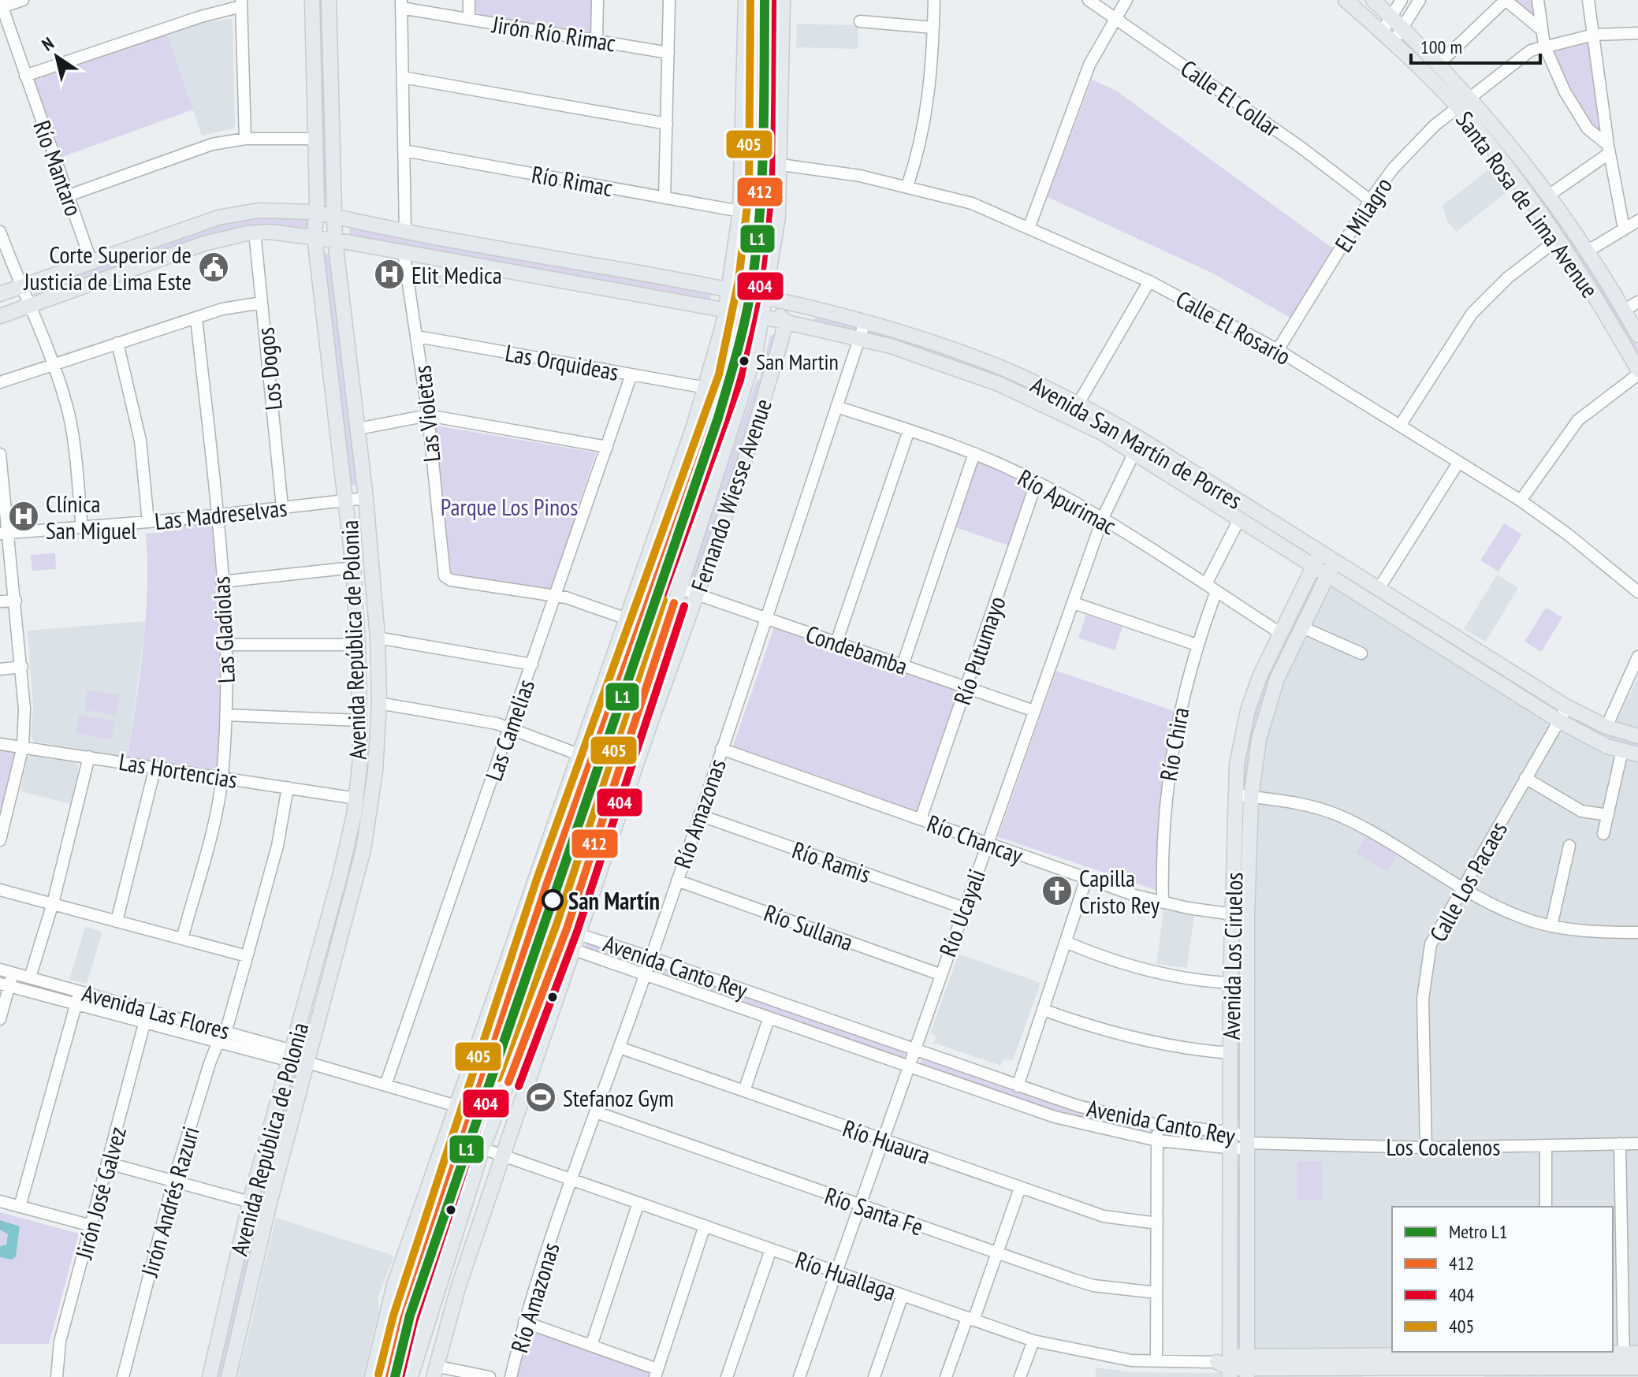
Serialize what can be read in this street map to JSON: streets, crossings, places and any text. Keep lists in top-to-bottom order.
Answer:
{
  "streets": {
    "main road": [
      "Santa Rosa de Lima Avenue",
      "Avenida San Martín de Porres",
      "Fernando Wiesse Avenue",
      "Avenida República de Polonia",
      "Avenida Los Ciruelos"
    ],
    "street": [
      "Jirón Río Rimac",
      "Calle El Collar",
      "Río Mantaro",
      "Río Rimac",
      "El Milagro",
      "Calle El Rosario",
      "Las Orquideas",
      "Los Dogos",
      "Las Violetas",
      "Río Apurimac",
      "Las Madreselvas",
      "Las Gladiolas",
      "Condebamba",
      "Río Putumayo",
      "Las Camelias",
      "Río Chira",
      "Las Hortencias",
      "Río Amazonas",
      "Río Chancay",
      "Río Ramis",
      "Calle Los Pacaes",
      "Río Ucayali",
      "Río Sullana",
      "Avenida Canto Rey",
      "Avenida Las Flores",
      "Río Huaura",
      "Los Cocalenos",
      "Jirón José Galvez",
      "Jirón Andrés Razuri",
      "Río Santa Fe",
      "Río Huallaga"
    ]
  },
  "crossings": [
    ["Calle El Collar", "El Milagro"],
    ["Río Mantaro", "Avenida San Martín de Porres"],
    ["Río Rimac", "Fernando Wiesse Avenue"],
    ["Santa Rosa de Lima Avenue", "El Milagro"],
    ["El Milagro", "Calle El Rosario"],
    ["Calle El Rosario", "Fernando Wiesse Avenue"],
    ["Las Orquideas", "Las Violetas"],
    ["Las Orquideas", "Fernando Wiesse Avenue"],
    ["Las Orquideas", "Las Camelias"],
    ["Los Dogos", "Avenida San Martín de Porres"],
    ["Los Dogos", "Las Madreselvas"],
    ["Las Violetas", "Avenida San Martín de Porres"],
    ["Las Violetas", "Las Camelias"],
    ["Avenida San Martín de Porres", "Fernando Wiesse Avenue"],
    ["Avenida San Martín de Porres", "Avenida República de Polonia"],
    ["Avenida San Martín de Porres", "Río Amazonas"],
    ["Avenida San Martín de Porres", "Calle Los Pacaes"],
    ["Avenida San Martín de Porres", "Río Ucayali"],
    ["Avenida San Martín de Porres", "Avenida Los Ciruelos"],
    ["Fernando Wiesse Avenue", "Condebamba"],
    ["Fernando Wiesse Avenue", "Avenida Canto Rey"],
    ["Fernando Wiesse Avenue", "Avenida Las Flores"],
    ["Fernando Wiesse Avenue", "Río Huallaga"],
    ["Río Apurimac", "Río Putumayo"],
    ["Río Apurimac", "Río Chira"],
    ["Río Apurimac", "Río Amazonas"],
    ["Río Apurimac", "Río Ucayali"],
    ["Río Apurimac", "Avenida Los Ciruelos"],
    ["Las Madreselvas", "Las Gladiolas"],
    ["Las Madreselvas", "Avenida República de Polonia"],
    ["Las Gladiolas", "Las Hortencias"],
    ["Avenida República de Polonia", "Las Hortencias"],
    ["Avenida República de Polonia", "Avenida Las Flores"],
    ["Condebamba", "Río Putumayo"],
    ["Condebamba", "Río Amazonas"],
    ["Condebamba", "Río Ucayali"],
    ["Río Putumayo", "Río Chancay"],
    ["Las Camelias", "Avenida Las Flores"],
    ["Río Chira", "Río Chancay"],
    ["Río Amazonas", "Río Chancay"],
    ["Río Amazonas", "Río Ramis"],
    ["Río Amazonas", "Río Sullana"],
    ["Río Amazonas", "Avenida Canto Rey"],
    ["Río Amazonas", "Río Huaura"],
    ["Río Amazonas", "Río Santa Fe"],
    ["Río Amazonas", "Río Huallaga"],
    ["Río Chancay", "Río Ucayali"],
    ["Río Chancay", "Avenida Los Ciruelos"],
    ["Río Ramis", "Río Ucayali"],
    ["Calle Los Pacaes", "Los Cocalenos"],
    ["Río Ucayali", "Río Sullana"],
    ["Río Ucayali", "Avenida Canto Rey"],
    ["Río Ucayali", "Río Huaura"],
    ["Río Ucayali", "Río Santa Fe"],
    ["Río Ucayali", "Río Huallaga"],
    ["Avenida Los Ciruelos", "Avenida Canto Rey"],
    ["Avenida Los Ciruelos", "Los Cocalenos"],
    ["Avenida Los Ciruelos", "Río Huallaga"],
    ["Avenida Canto Rey", "Los Cocalenos"],
    ["Avenida Las Flores", "Jirón José Galvez"],
    ["Avenida Las Flores", "Jirón Andrés Razuri"]
  ],
  "parks": ["Parque Los Pinos"],
  "places": {
    "public building": ["Corte Superior de Justicia de Lima Este"],
    "hospital": ["Elit Medica", "Clínica San Miguel"],
    "other": ["San Martin", "San Martín"],
    "church": ["Capilla Cristo Rey"],
    "sports": ["Stefanoz Gym"]
  },
  "lines": [
    "metro line L1",
    "transit line 412",
    "transit line 404",
    "transit line 405"
  ],
  "legend": [
    "Metro L1",
    "412",
    "404",
    "405"
  ],
  "scale_bar": "100 m",
  "north": "top left"
}
